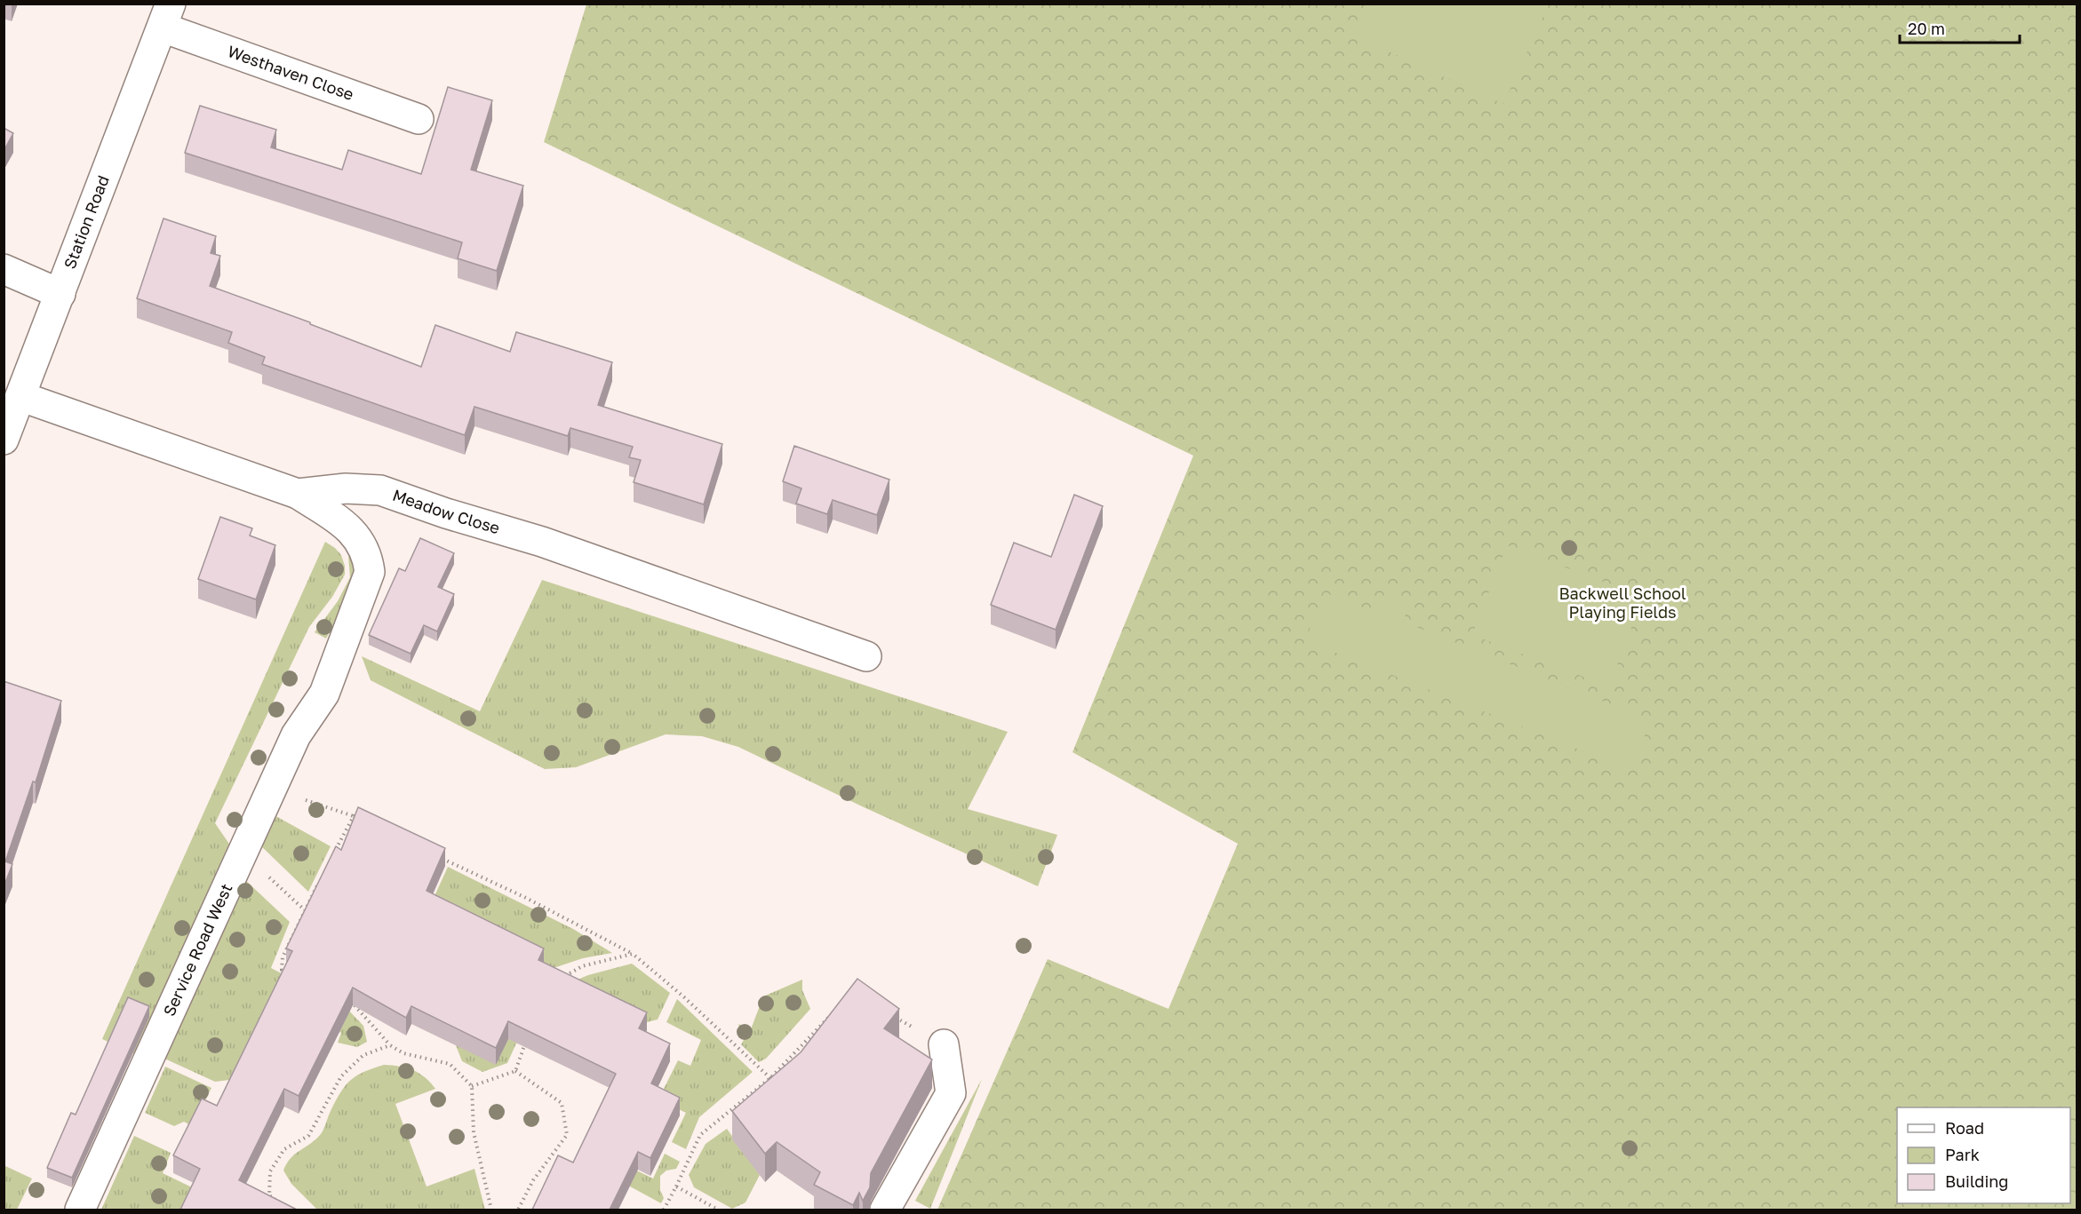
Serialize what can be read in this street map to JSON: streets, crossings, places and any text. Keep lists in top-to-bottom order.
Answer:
{
  "streets": {
    "street": [
      "Westhaven Close",
      "Station Road",
      "Meadow Close",
      "Service Road West"
    ]
  },
  "crossings": [
    ["Westhaven Close", "Station Road"],
    ["Station Road", "Meadow Close"],
    ["Meadow Close", "Service Road West"]
  ],
  "parks": ["Backwell School Playing Fields"],
  "legend": ["Road", "Park", "Building"],
  "scale_bar": "20 m"
}
